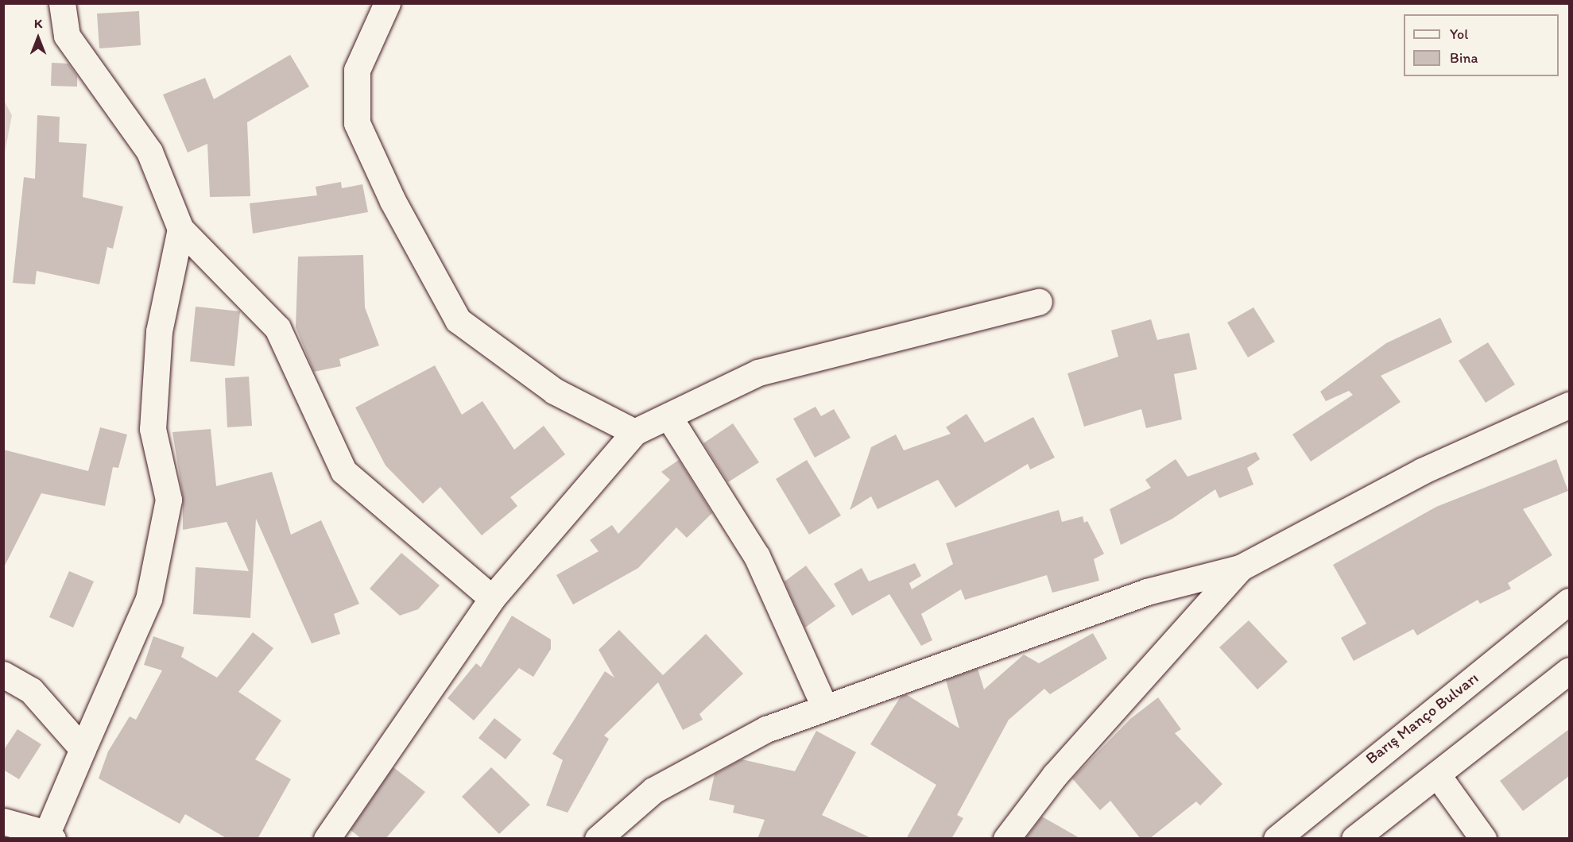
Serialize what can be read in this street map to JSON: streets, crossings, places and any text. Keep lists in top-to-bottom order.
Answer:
{
  "streets": {
    "street": ["Barış Manço Bulvarı"]
  },
  "legend": ["Yol", "Bina"],
  "north": "top"
}
